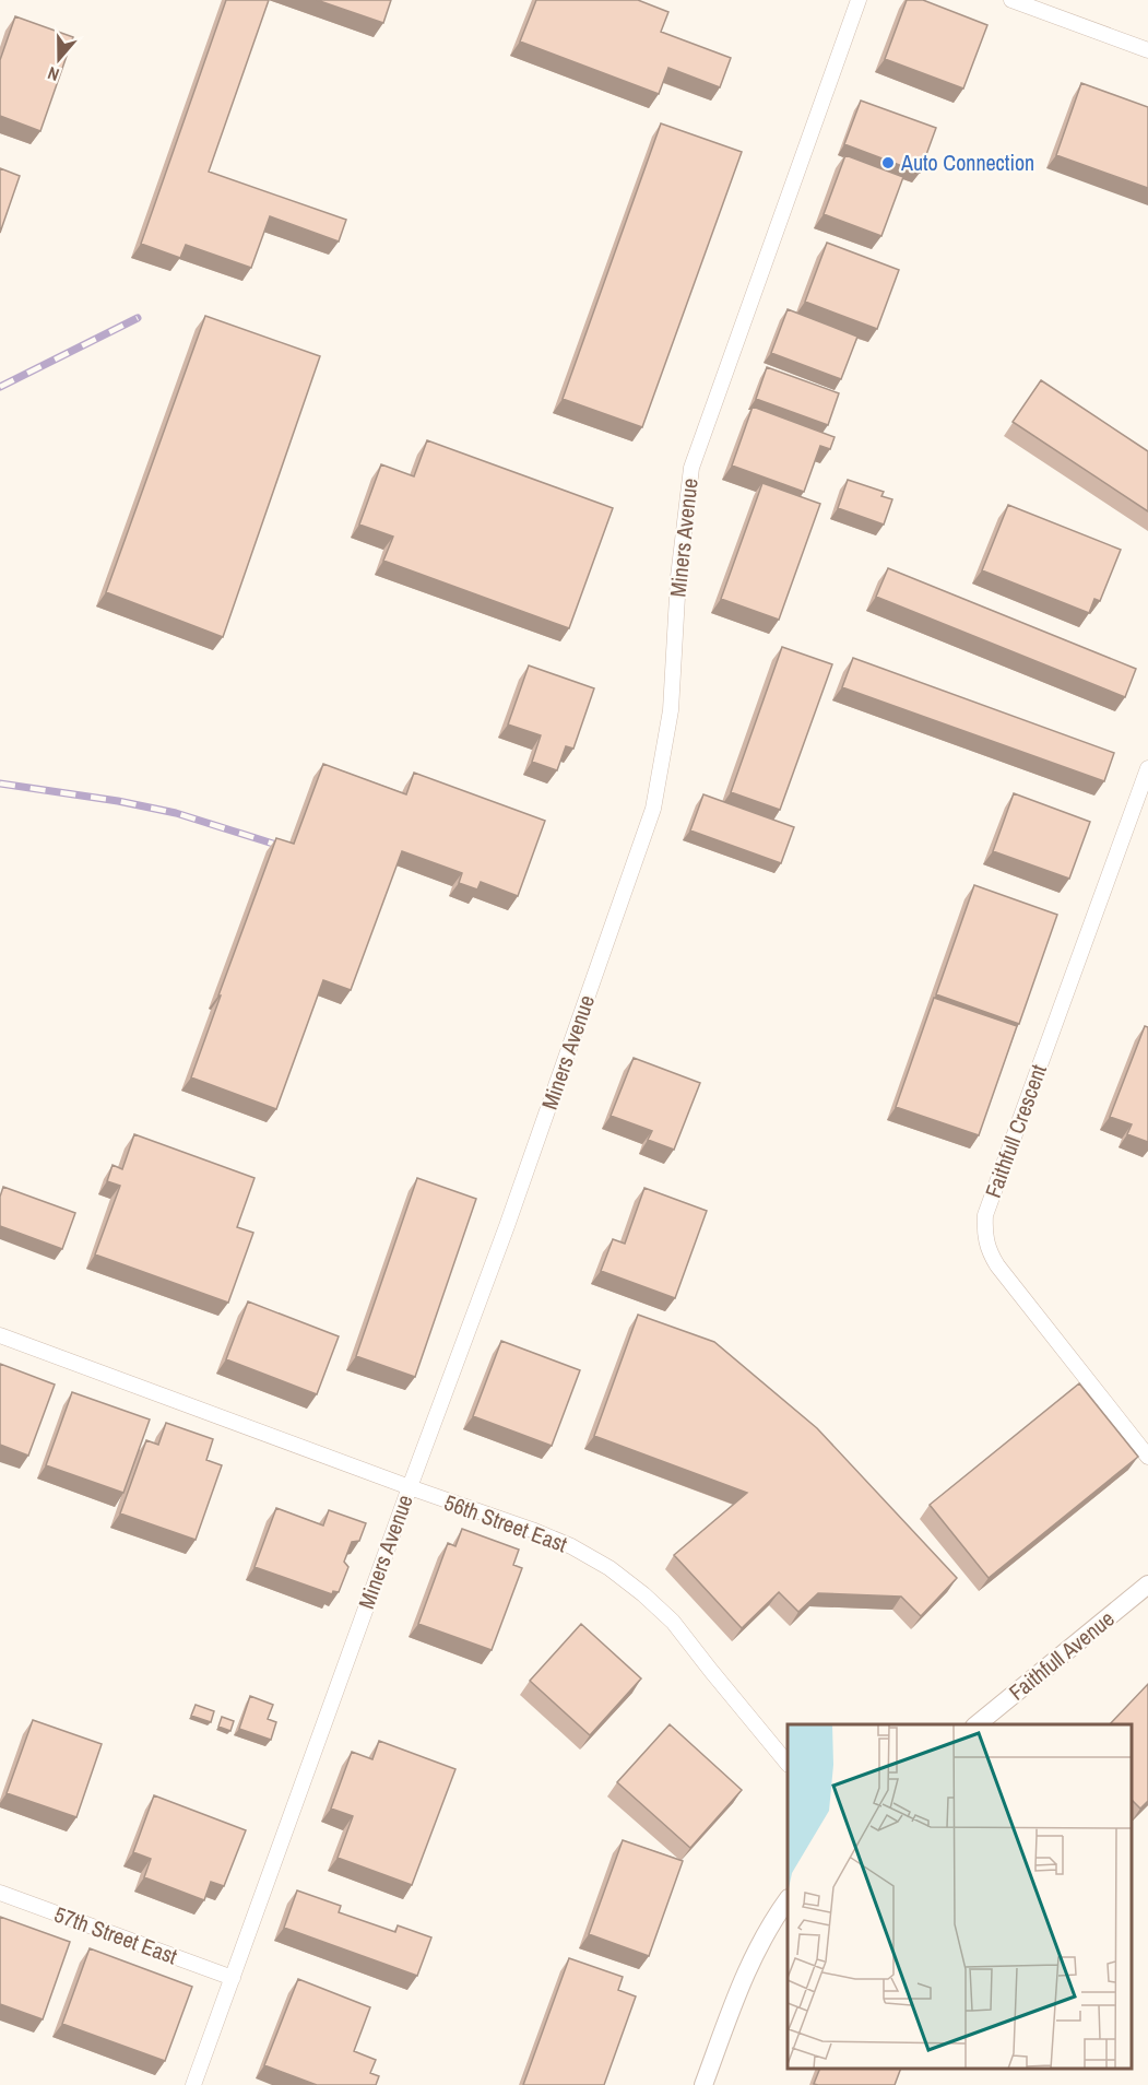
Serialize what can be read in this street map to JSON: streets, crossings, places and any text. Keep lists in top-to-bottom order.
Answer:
{
  "streets": {
    "street": [
      "Miners Avenue",
      "Faithfull Crescent",
      "56th Street East",
      "Faithfull Avenue",
      "57th Street East"
    ]
  },
  "crossings": [
    ["Miners Avenue", "56th Street East"],
    ["Miners Avenue", "57th Street East"]
  ],
  "places": ["Auto Connection"],
  "north": "bottom"
}
